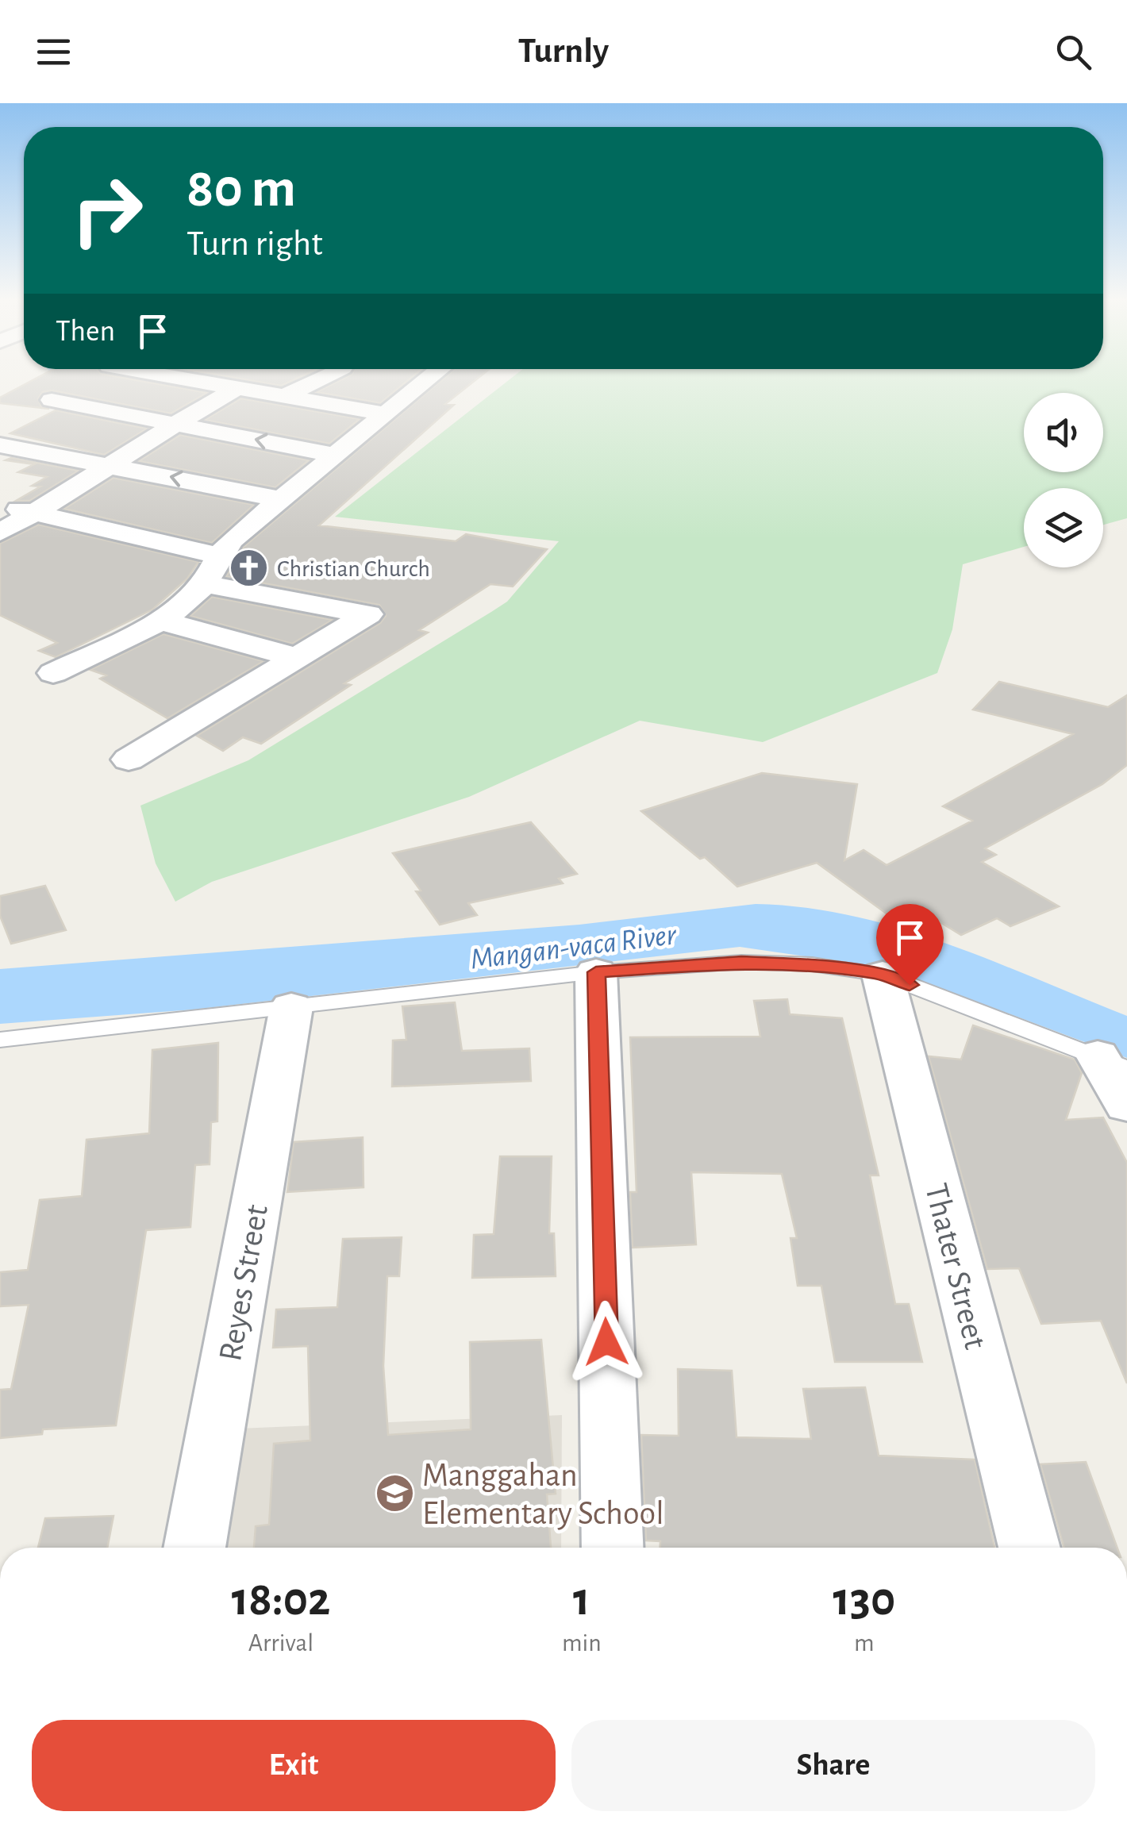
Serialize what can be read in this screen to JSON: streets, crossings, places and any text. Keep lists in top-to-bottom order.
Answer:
{
  "streets": {
    "street": ["Thater Street", "Reyes Street"]
  },
  "water": ["Mangan-vaca River"],
  "places": {
    "church": ["Christian Church"],
    "school or university": ["Manggahan Elementary School"]
  },
  "page": {
    "header": "Turnly",
    "turn": ["80 m", "Turn right"],
    "then": "Then",
    "eta": [
      "18:02",
      "Arrival",
      "1",
      "min",
      "130",
      "m"
    ],
    "buttons": ["Exit", "Share"]
  }
}
